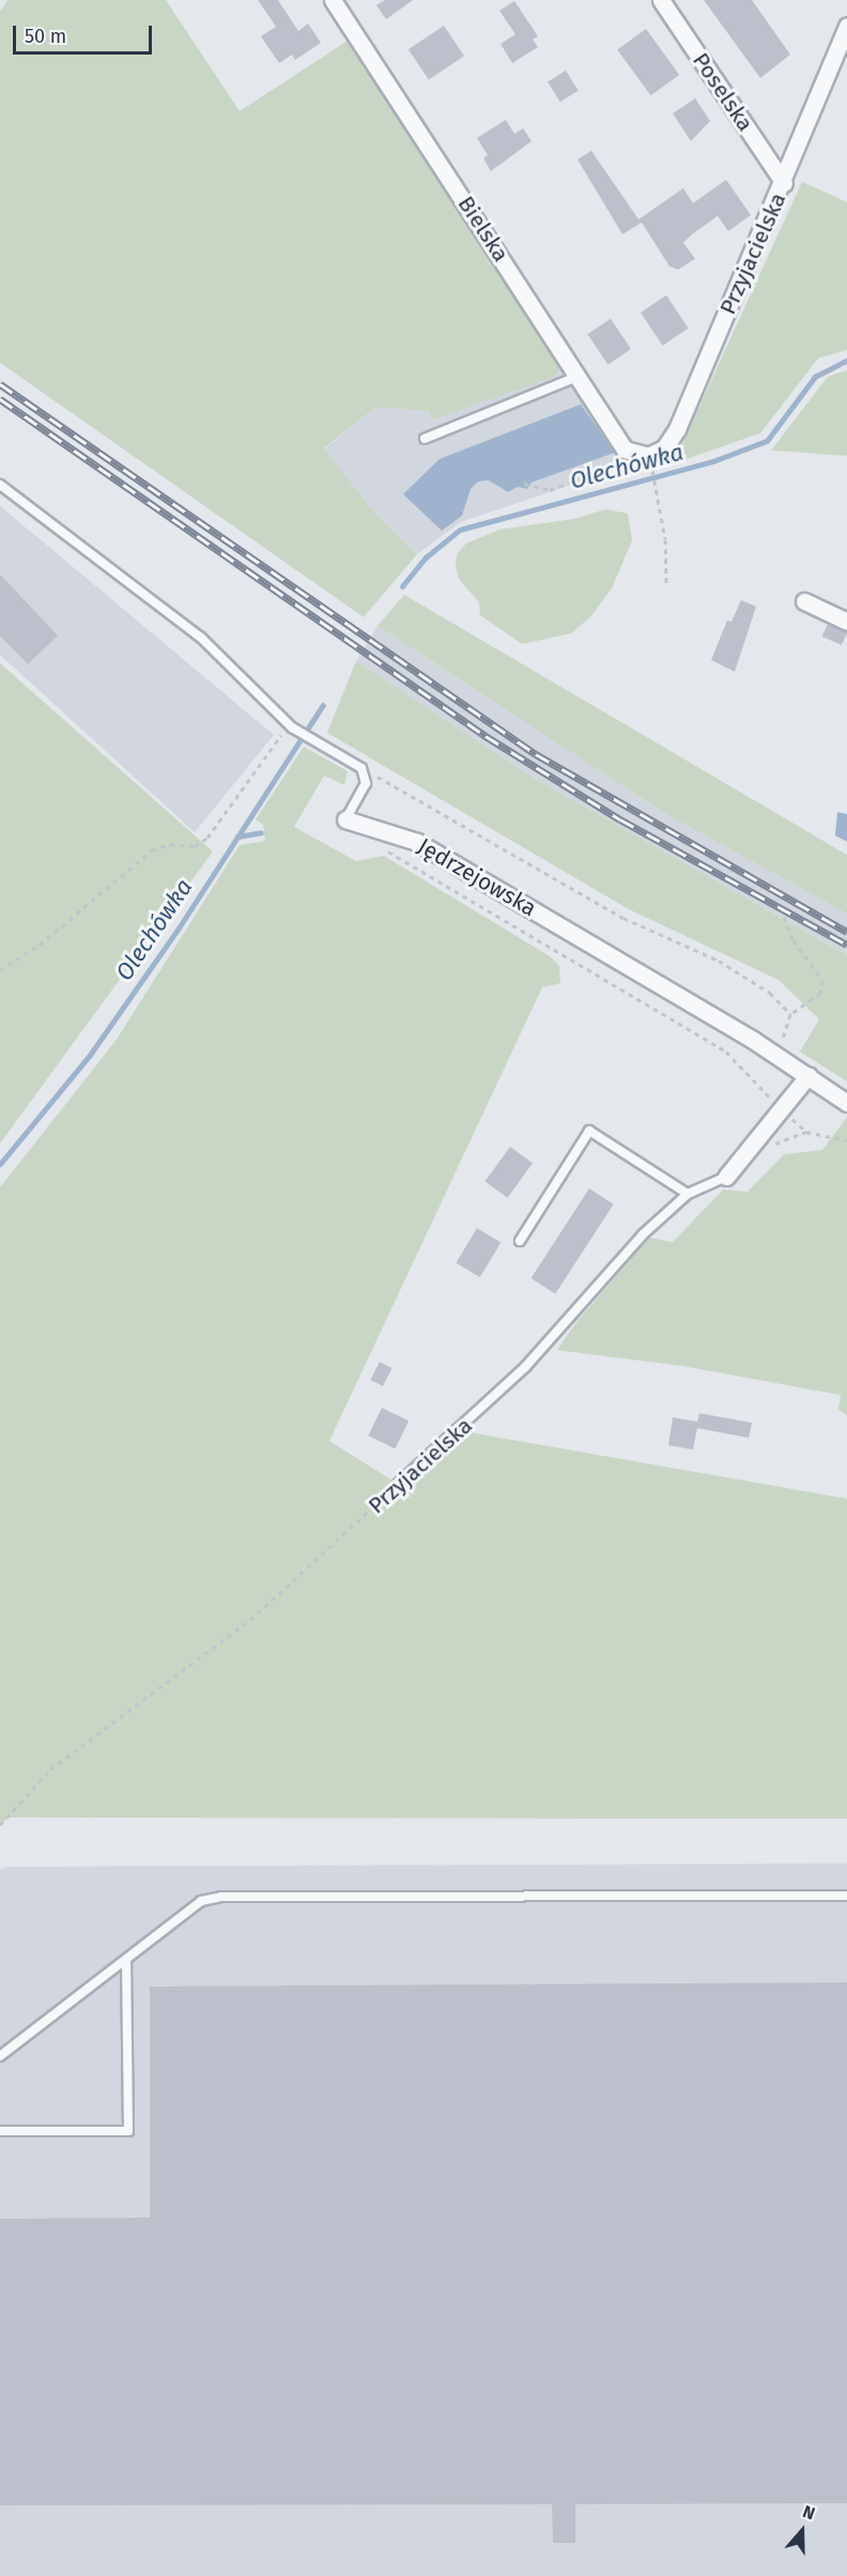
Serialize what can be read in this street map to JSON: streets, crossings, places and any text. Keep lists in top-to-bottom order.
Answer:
{
  "streets": {
    "street": [
      "Poselska",
      "Bielska",
      "Przyjacielska",
      "Jędrzejowska"
    ]
  },
  "crossings": [
    ["Poselska", "Przyjacielska"],
    ["Bielska", "Przyjacielska"],
    ["Przyjacielska", "Jędrzejowska"]
  ],
  "water": ["Olechówka"],
  "scale_bar": "50 m",
  "north": "top"
}
